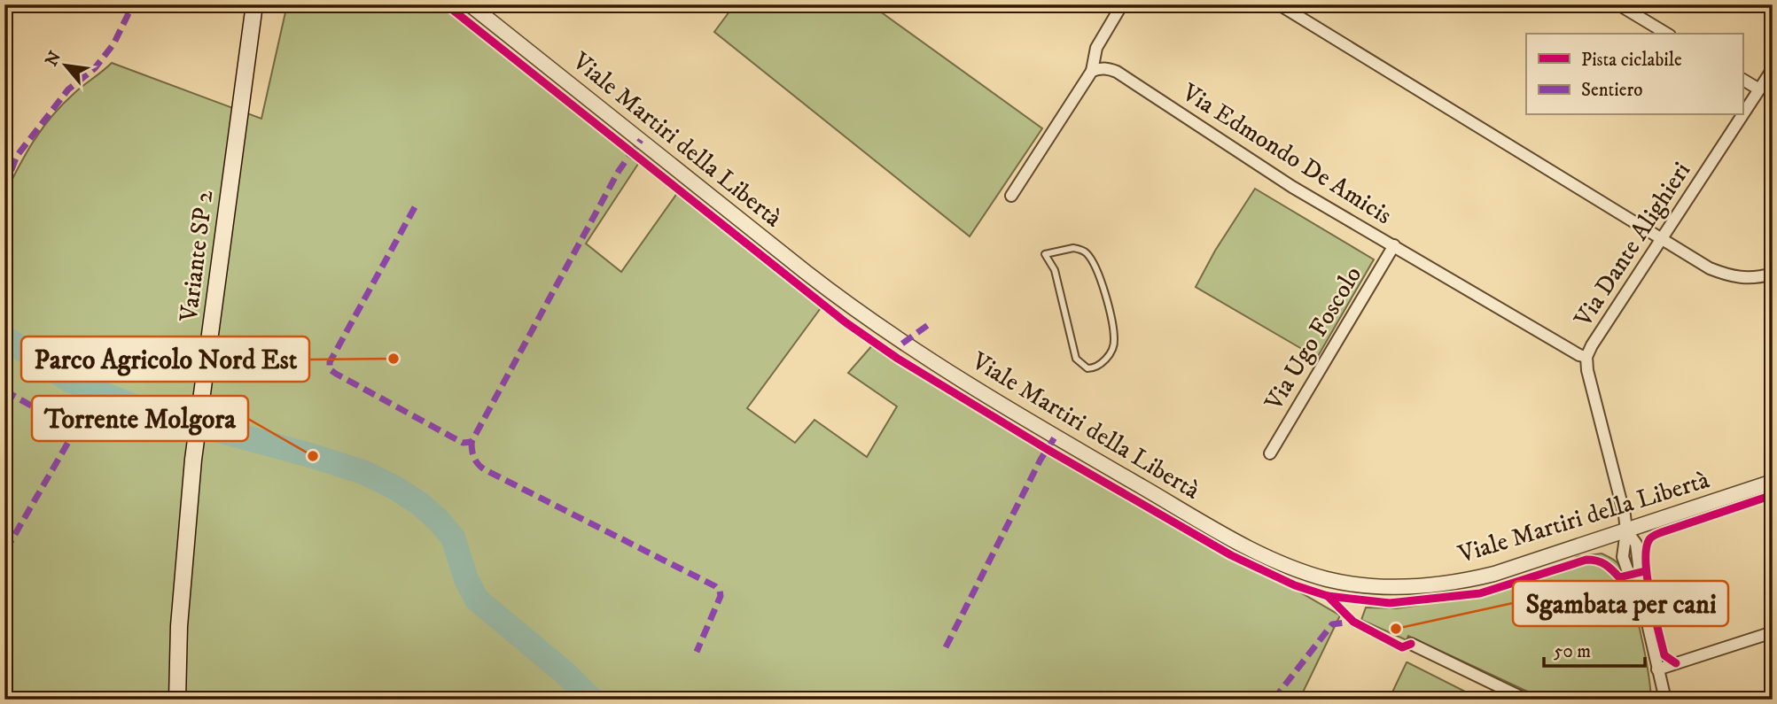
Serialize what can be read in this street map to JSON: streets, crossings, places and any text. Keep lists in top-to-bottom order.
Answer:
{
  "streets": {
    "main road": ["Variante SP 2"],
    "street": [
      "Viale Martiri della Libertà",
      "Via Edmondo De Amicis",
      "Via Dante Alighieri",
      "Via Ugo Foscolo"
    ]
  },
  "crossings": [
    ["Viale Martiri della Libertà", "Via Dante Alighieri"],
    ["Via Edmondo De Amicis", "Via Dante Alighieri"],
    ["Via Edmondo De Amicis", "Via Ugo Foscolo"]
  ],
  "places": ["Parco Agricolo Nord Est", "Torrente Molgora", "Sgambata per cani"],
  "legend": ["Pista ciclabile", "Sentiero"],
  "scale_bar": "50 m",
  "north": "top left"
}
